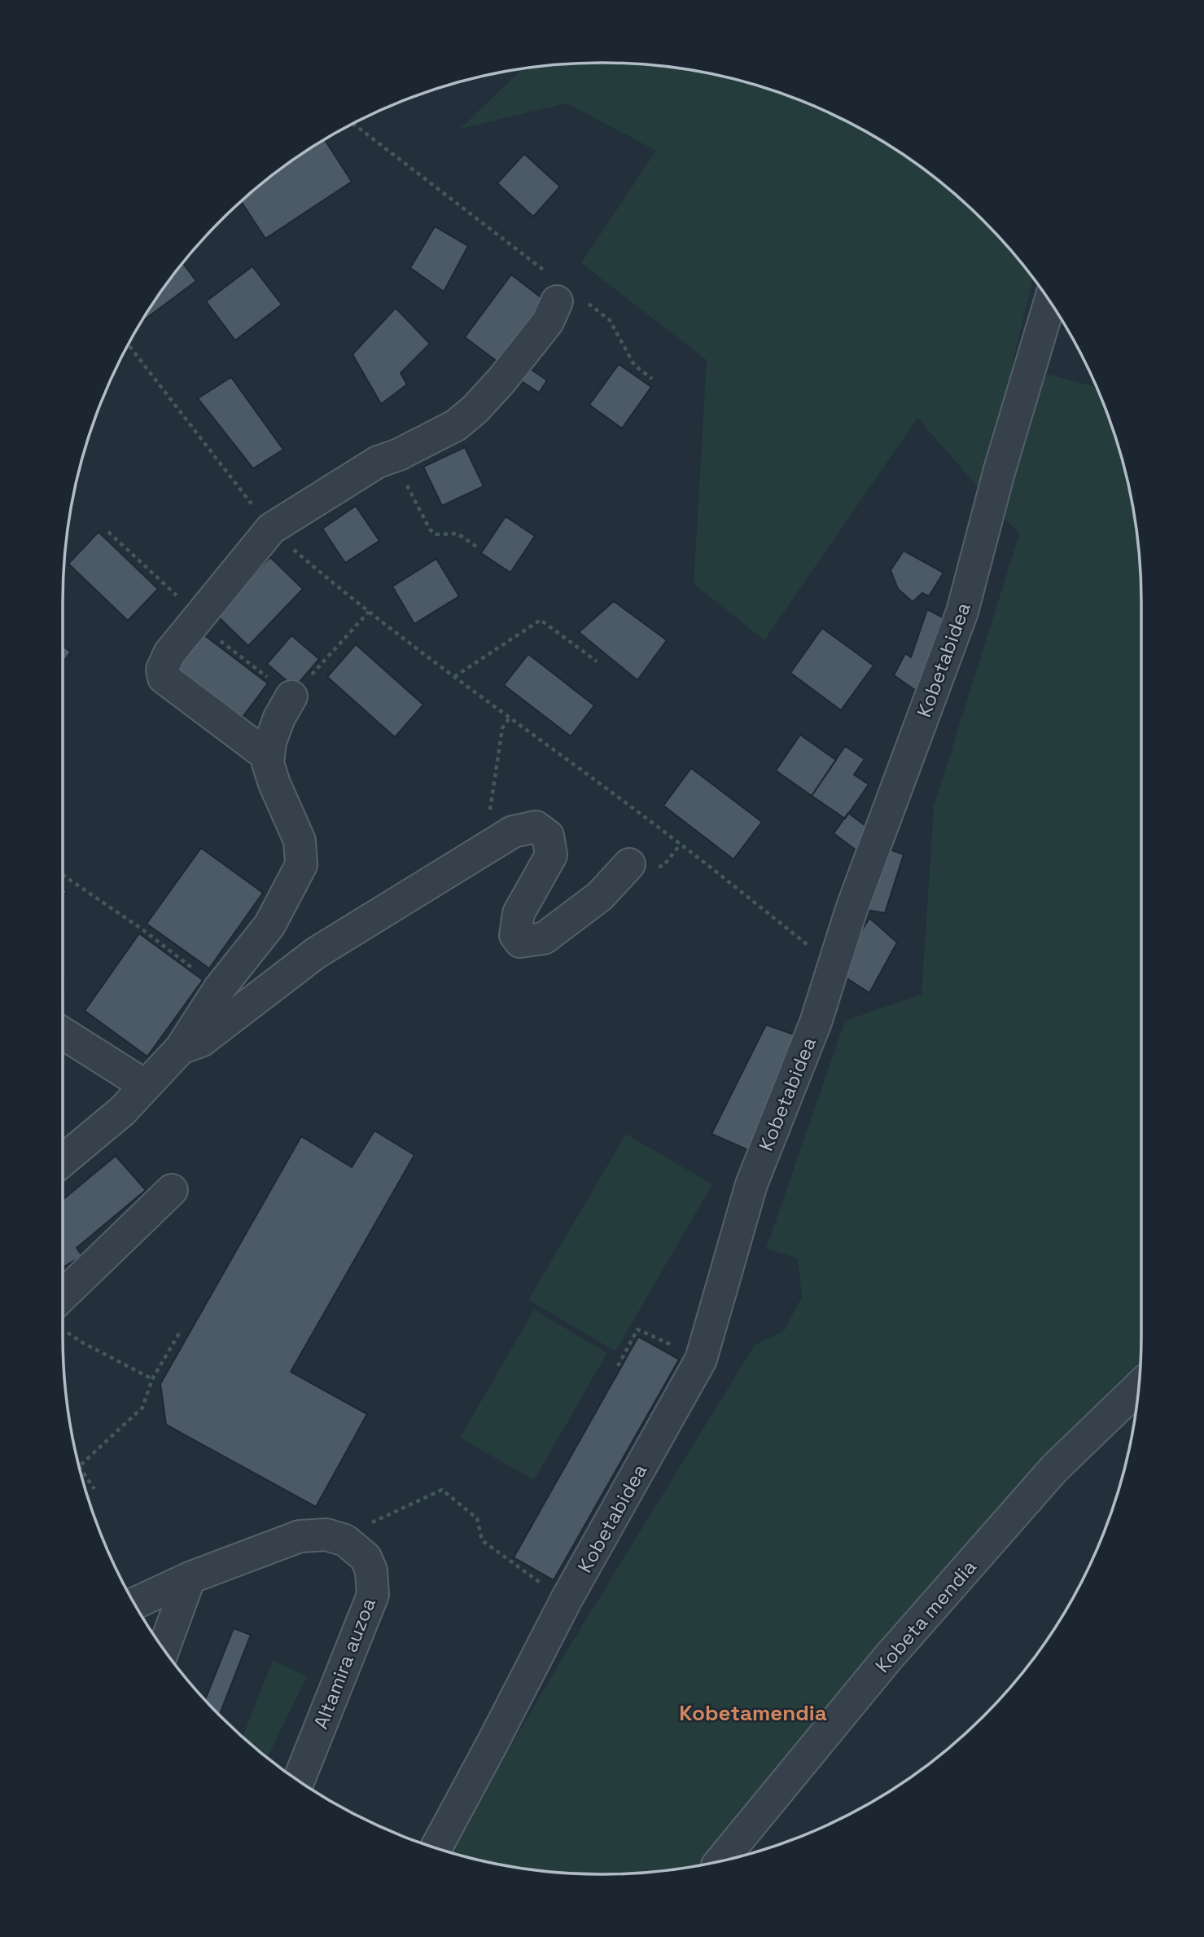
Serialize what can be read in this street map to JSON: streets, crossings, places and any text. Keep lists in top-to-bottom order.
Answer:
{
  "streets": {
    "street": ["Kobetabidea", "Kobeta mendia", "Altamira auzoa"]
  },
  "districts": ["Kobetamendia"]
}
